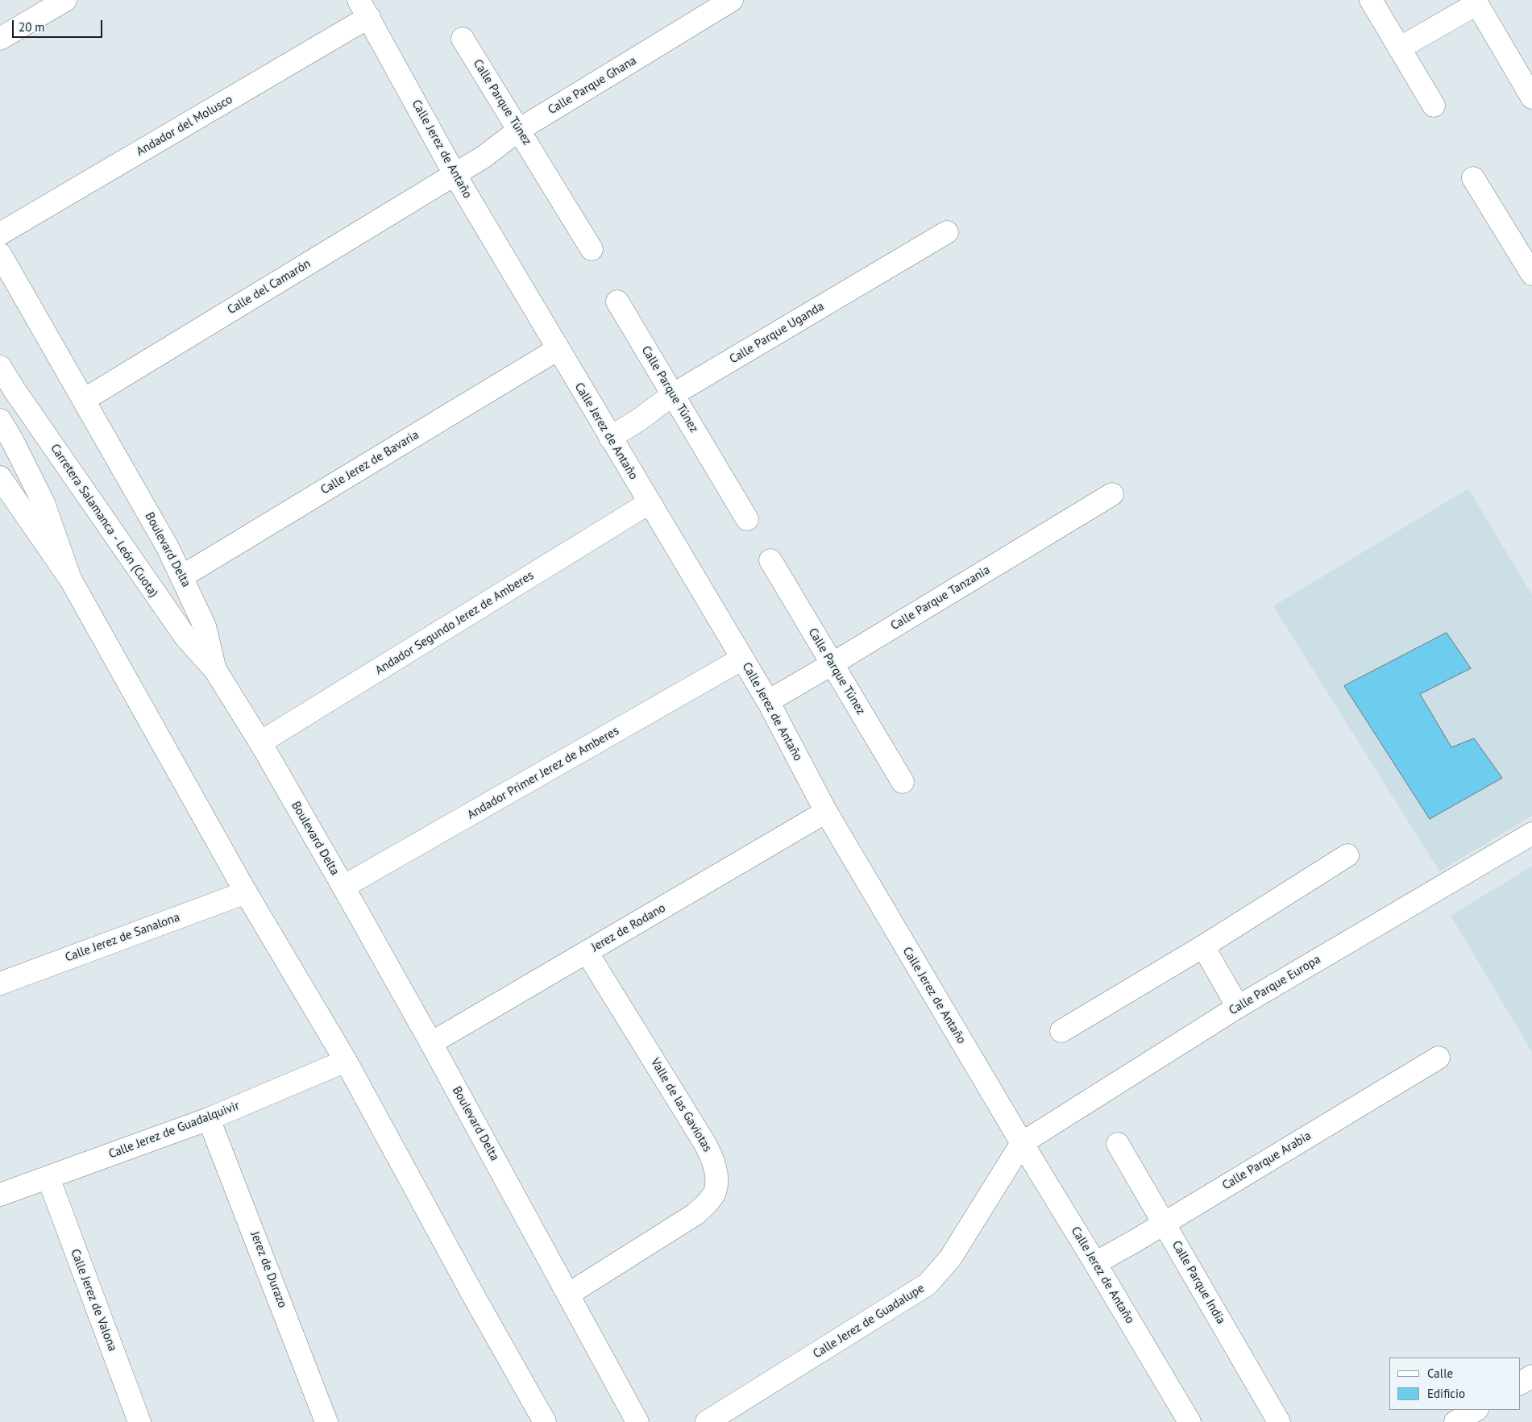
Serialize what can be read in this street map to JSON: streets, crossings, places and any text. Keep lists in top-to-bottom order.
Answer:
{
  "streets": {
    "main road": [
      "Calle Parque Ghana",
      "Calle Parque Túnez",
      "Andador del Molusco",
      "Calle Jerez de Antaño",
      "Calle del Camarón",
      "Calle Parque Uganda",
      "Calle Jerez de Bavaria",
      "Carretera Salamanca - León (Cuota)",
      "Boulevard Delta",
      "Calle Parque Tanzania",
      "Andador Segundo Jerez de Amberes",
      "Andador Primer Jerez de Amberes",
      "Jerez de Rodano",
      "Calle Jerez de Sanalona",
      "Calle Parque Europa",
      "Valle de las Gaviotas",
      "Calle Jerez de Guadalquivir",
      "Calle Parque Arabia",
      "Jerez de Durazo",
      "Calle Parque India",
      "Calle Jerez de Valona",
      "Calle Jerez de Guadalupe"
    ]
  },
  "crossings": [
    ["Calle Parque Ghana", "Calle Parque Túnez"],
    ["Calle Parque Ghana", "Calle Jerez de Antaño"],
    ["Calle Parque Ghana", "Calle del Camarón"],
    ["Calle Parque Túnez", "Calle Parque Uganda"],
    ["Calle Parque Túnez", "Calle Parque Tanzania"],
    ["Andador del Molusco", "Calle Jerez de Antaño"],
    ["Calle Jerez de Antaño", "Calle del Camarón"],
    ["Calle Jerez de Antaño", "Calle Parque Uganda"],
    ["Calle Jerez de Antaño", "Calle Jerez de Bavaria"],
    ["Calle Jerez de Antaño", "Calle Parque Tanzania"],
    ["Calle Jerez de Antaño", "Andador Segundo Jerez de Amberes"],
    ["Calle Jerez de Antaño", "Andador Primer Jerez de Amberes"],
    ["Calle Jerez de Antaño", "Jerez de Rodano"],
    ["Calle Jerez de Antaño", "Calle Parque Europa"],
    ["Calle Jerez de Antaño", "Calle Parque Arabia"],
    ["Calle Jerez de Antaño", "Calle Jerez de Guadalupe"],
    ["Calle del Camarón", "Boulevard Delta"],
    ["Calle Jerez de Bavaria", "Boulevard Delta"],
    ["Carretera Salamanca - León (Cuota)", "Boulevard Delta"],
    ["Boulevard Delta", "Andador Segundo Jerez de Amberes"],
    ["Boulevard Delta", "Andador Primer Jerez de Amberes"],
    ["Boulevard Delta", "Jerez de Rodano"],
    ["Boulevard Delta", "Valle de las Gaviotas"],
    ["Jerez de Rodano", "Valle de las Gaviotas"],
    ["Calle Parque Europa", "Calle Jerez de Guadalupe"],
    ["Calle Jerez de Guadalquivir", "Jerez de Durazo"],
    ["Calle Jerez de Guadalquivir", "Calle Jerez de Valona"],
    ["Calle Parque Arabia", "Calle Parque India"]
  ],
  "legend": ["Calle", "Edificio"],
  "scale_bar": "20 m"
}
